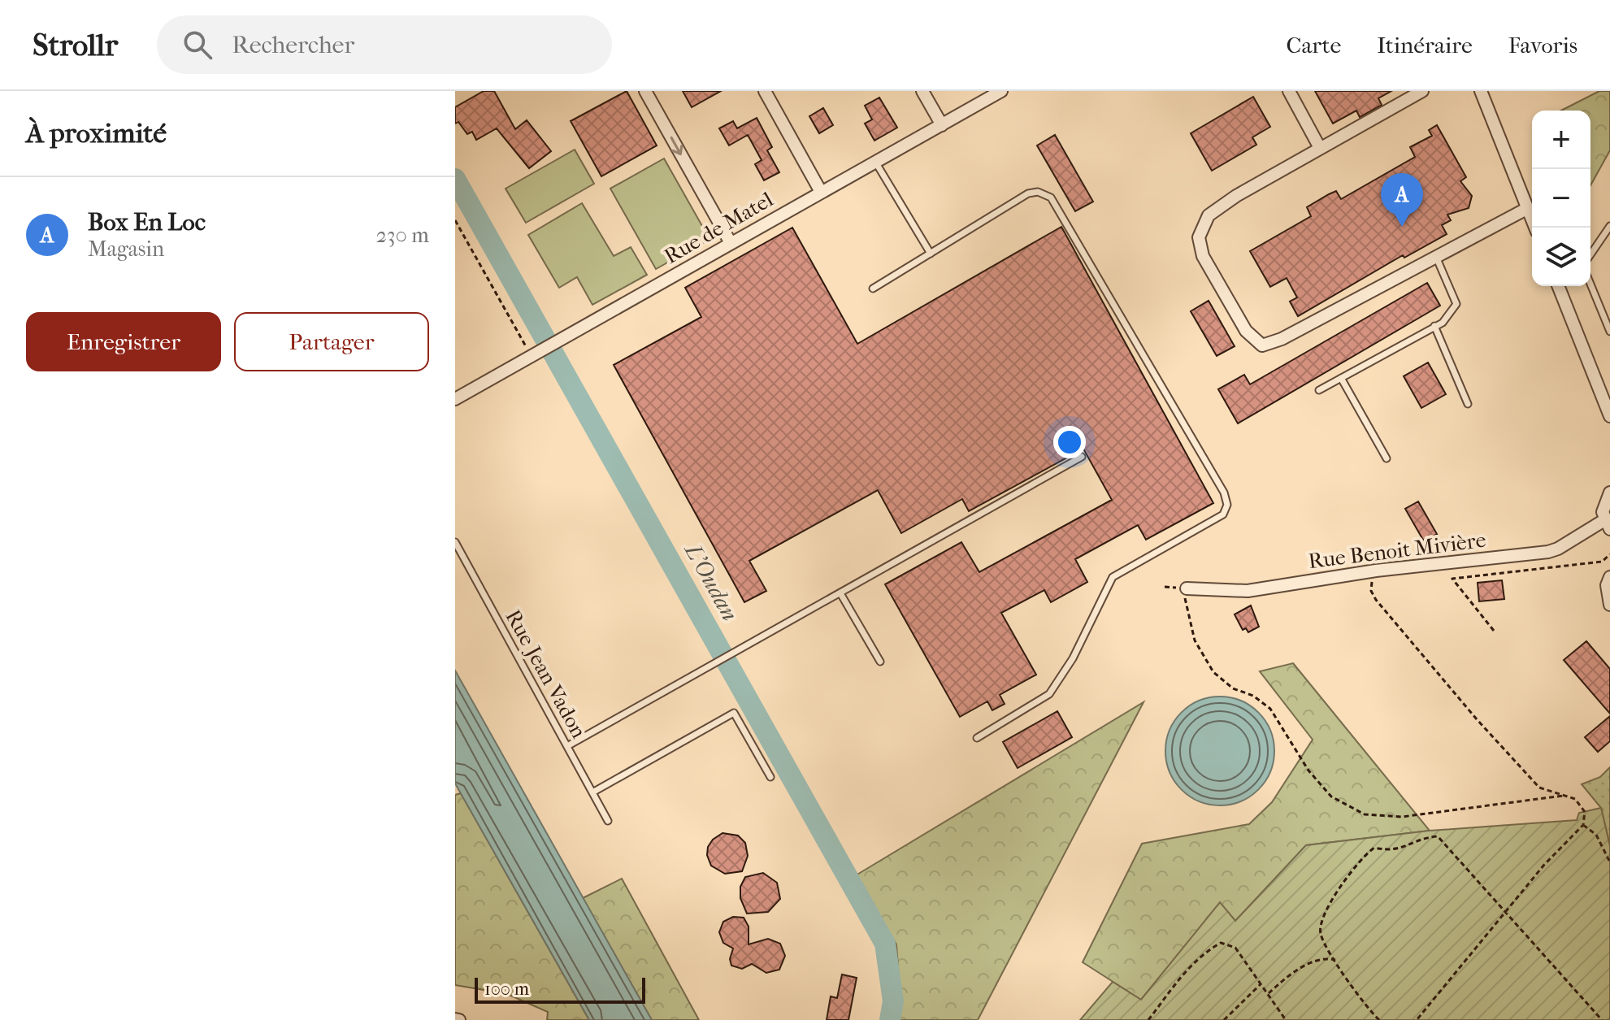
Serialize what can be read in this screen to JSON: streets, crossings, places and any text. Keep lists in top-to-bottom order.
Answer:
{
  "streets": {
    "street": ["Rue de Matel", "Rue Benoit Mivière"],
    "lane": ["Rue Jean Vadon"]
  },
  "water": ["L'Oudan"],
  "scale_bar": "100 m",
  "page": {
    "header": "Strollr",
    "search": "Rechercher",
    "nav": ["Carte", "Itinéraire", "Favoris"],
    "heading": "À proximité",
    "map_buttons": ["+", "−"],
    "pins": "A",
    "list": [
      {
        "mark": "A",
        "name": "Box En Loc",
        "note": "Magasin",
        "value": "230 m"
      }
    ],
    "buttons": ["Enregistrer", "Partager"],
    "scale": "100 m"
  }
}
